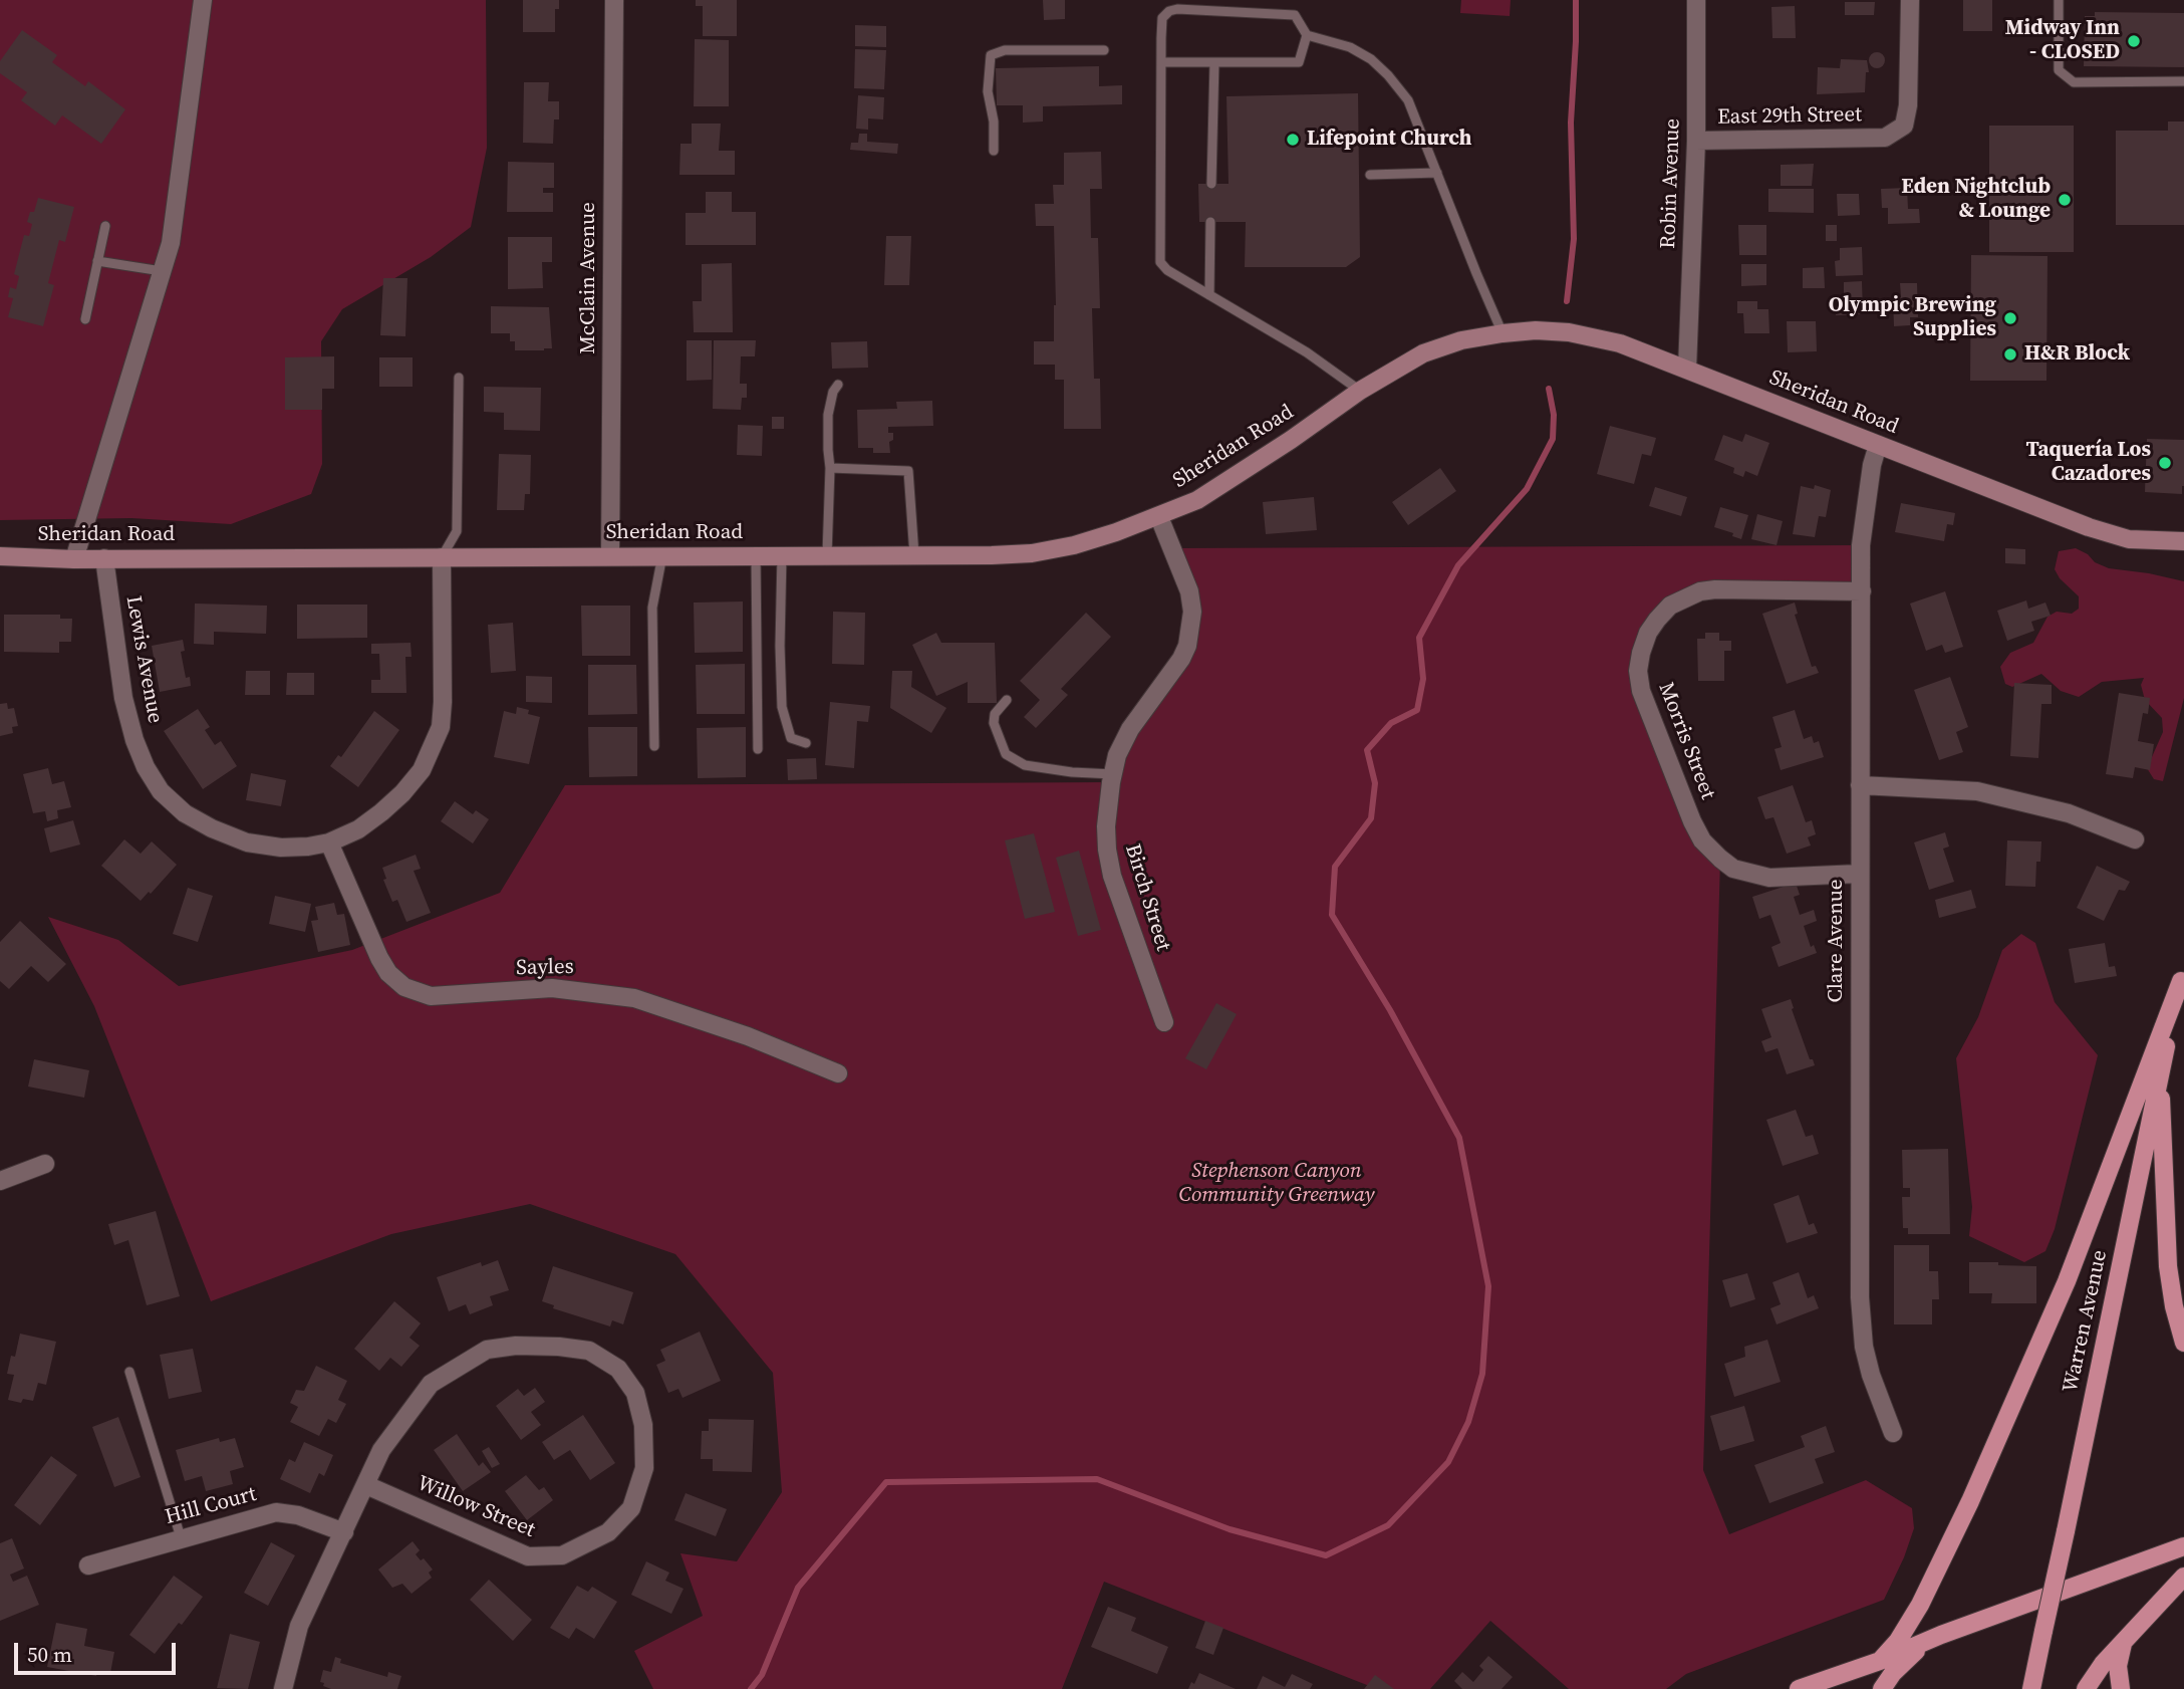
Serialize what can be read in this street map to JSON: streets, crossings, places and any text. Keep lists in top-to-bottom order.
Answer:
{
  "streets": {
    "main road": ["Sheridan Road", "Warren Avenue"],
    "street": [
      "East 29th Street",
      "Robin Avenue",
      "McClain Avenue",
      "Lewis Avenue",
      "Morris Street",
      "Birch Street",
      "Clare Avenue",
      "Sayles",
      "Hill Court",
      "Willow Street"
    ]
  },
  "crossings": [
    ["East 29th Street", "Robin Avenue"],
    ["Robin Avenue", "Sheridan Road"],
    ["McClain Avenue", "Sheridan Road"],
    ["Sheridan Road", "Lewis Avenue"],
    ["Sheridan Road", "Birch Street"],
    ["Sheridan Road", "Clare Avenue"],
    ["Lewis Avenue", "Sayles"],
    ["Morris Street", "Clare Avenue"],
    ["Hill Court", "Willow Street"]
  ],
  "parks": ["Stephenson Canyon Community Greenway"],
  "places": [
    "Midway Inn - CLOSED",
    "Lifepoint Church",
    "Eden Nightclub & Lounge",
    "Olympic Brewing Supplies",
    "H&R Block",
    "Taquería Los Cazadores"
  ],
  "scale_bar": "50 m"
}
